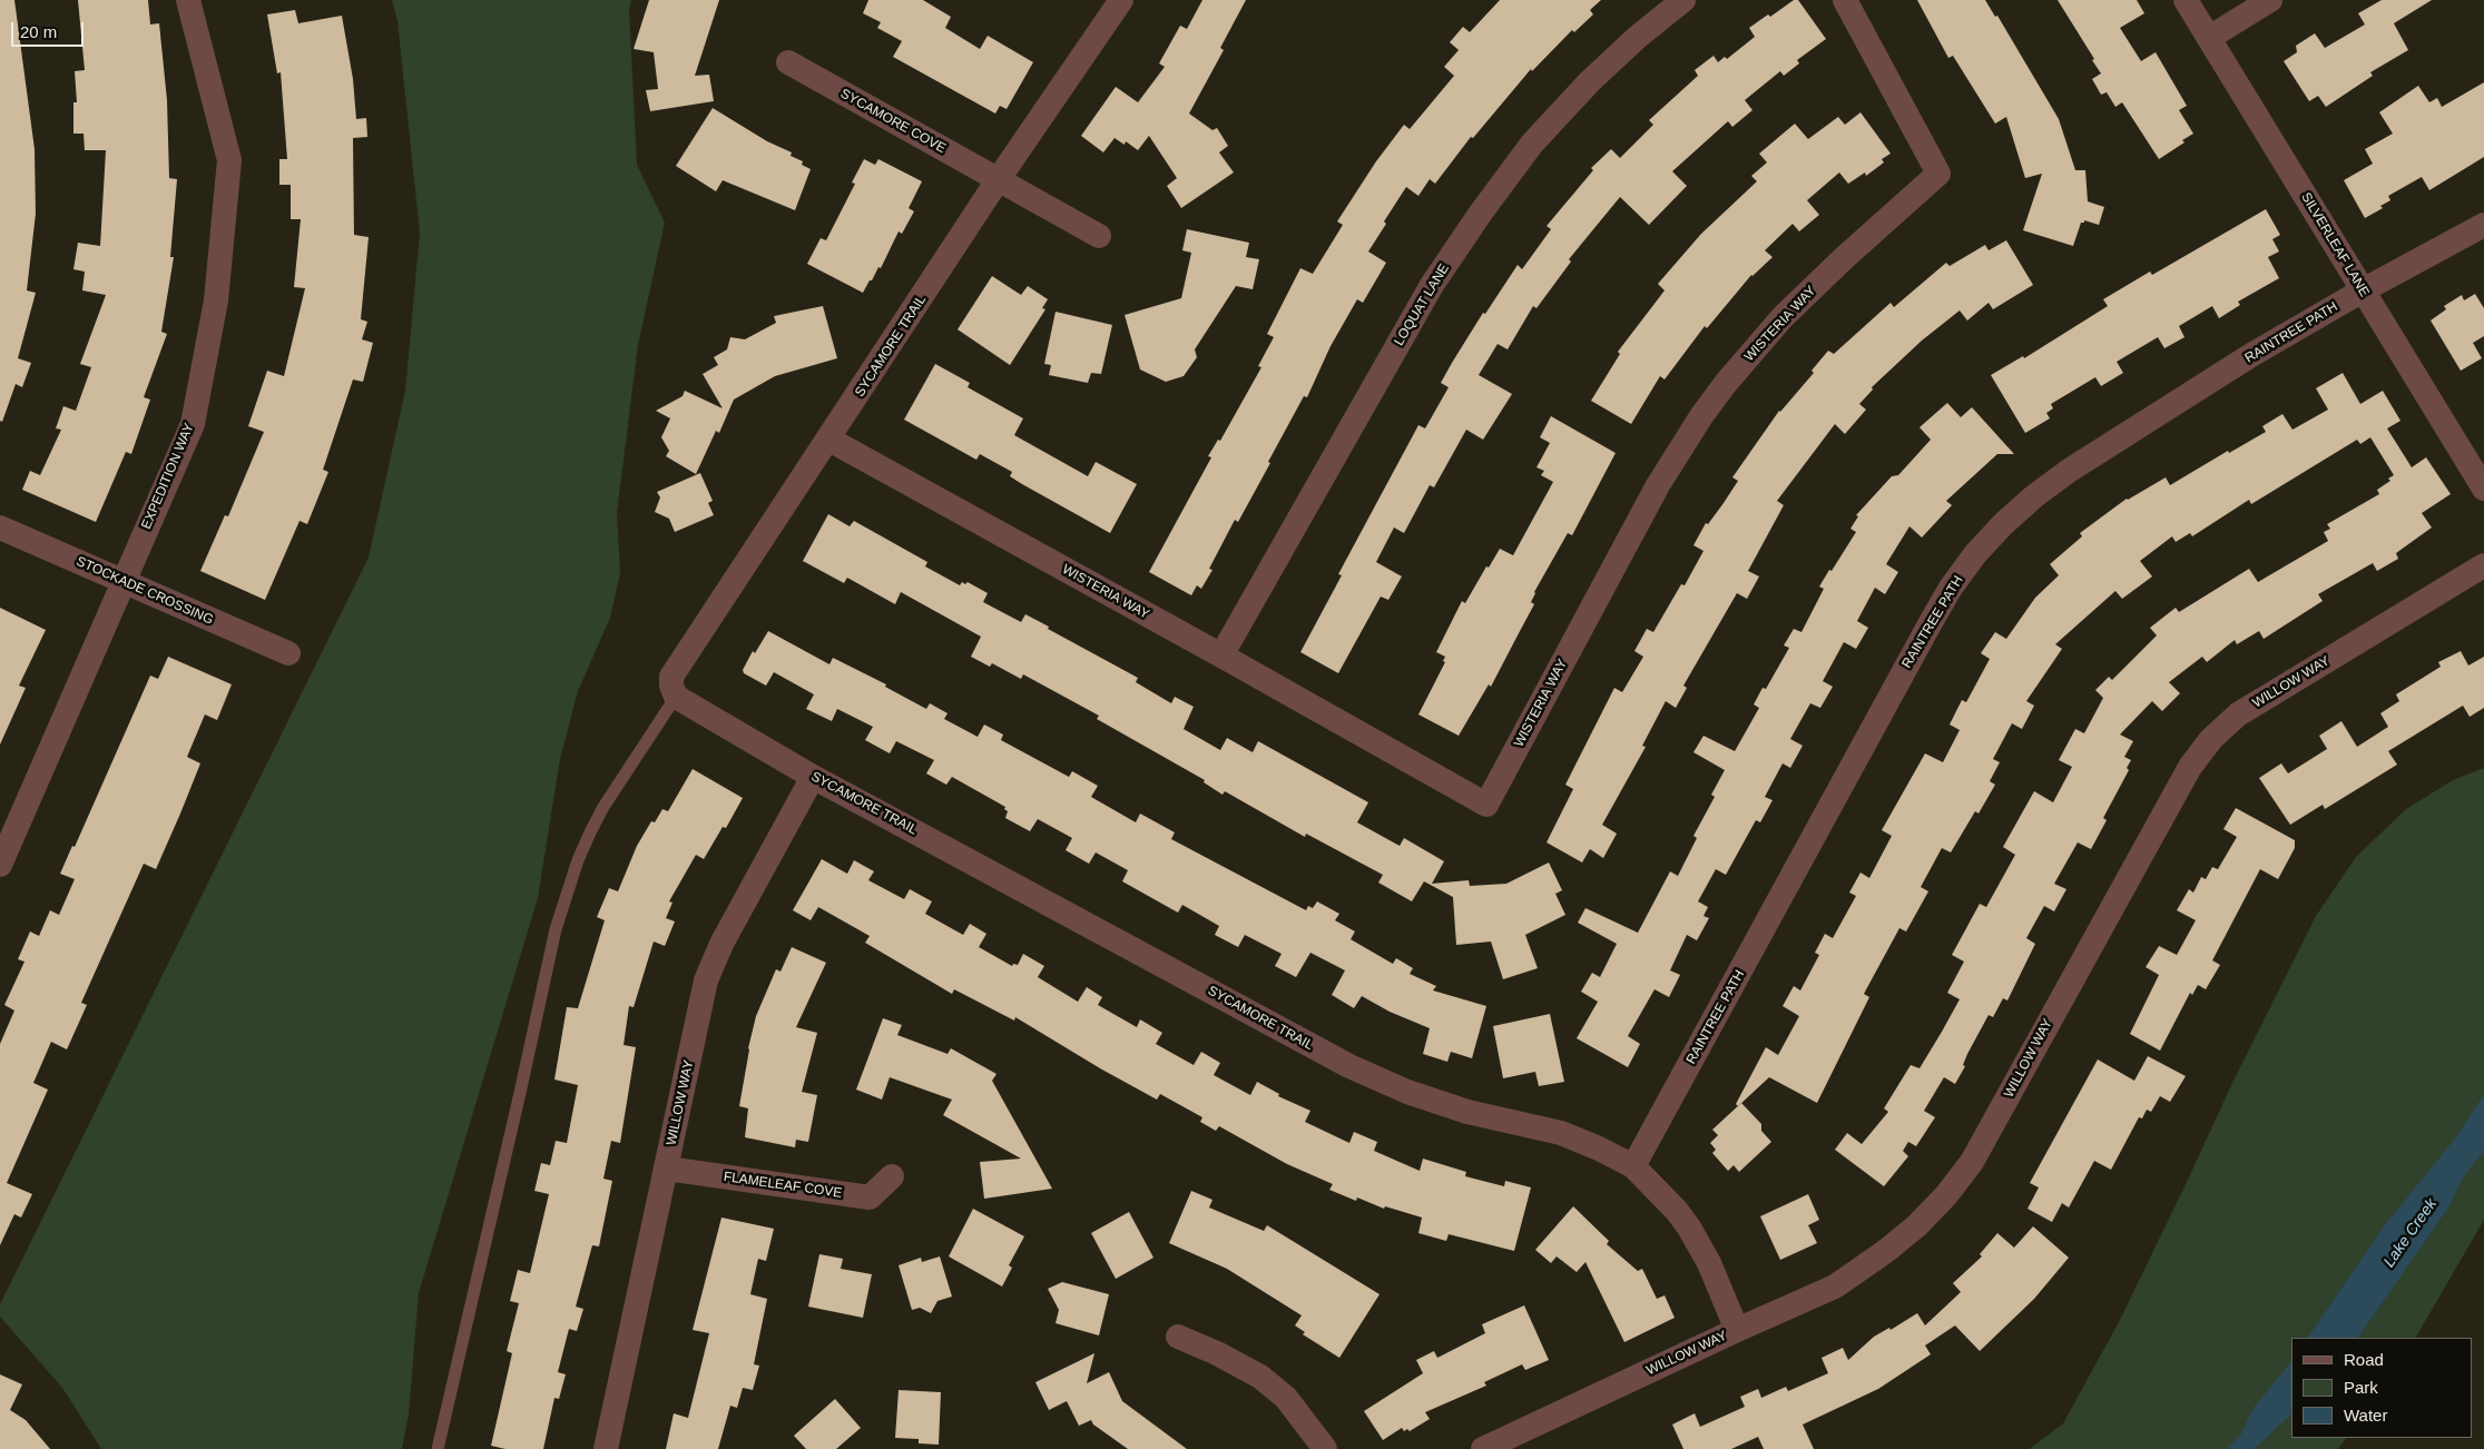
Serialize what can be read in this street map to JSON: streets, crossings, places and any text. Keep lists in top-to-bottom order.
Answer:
{
  "streets": {
    "street": [
      "SYCAMORE COVE",
      "SILVERLEAF LANE",
      "LOQUAT LANE",
      "WISTERIA WAY",
      "RAINTREE PATH",
      "SYCAMORE TRAIL",
      "EXPEDITION WAY",
      "STOCKADE CROSSING",
      "WILLOW WAY",
      "FLAMELEAF COVE"
    ]
  },
  "crossings": [
    ["SYCAMORE COVE", "SYCAMORE TRAIL"],
    ["SILVERLEAF LANE", "RAINTREE PATH"],
    ["LOQUAT LANE", "WISTERIA WAY"],
    ["WISTERIA WAY", "SYCAMORE TRAIL"],
    ["RAINTREE PATH", "SYCAMORE TRAIL"],
    ["SYCAMORE TRAIL", "WILLOW WAY"],
    ["EXPEDITION WAY", "STOCKADE CROSSING"],
    ["WILLOW WAY", "FLAMELEAF COVE"]
  ],
  "water": ["Lake Creek"],
  "legend": ["Road", "Park", "Water"],
  "scale_bar": "20 m"
}
